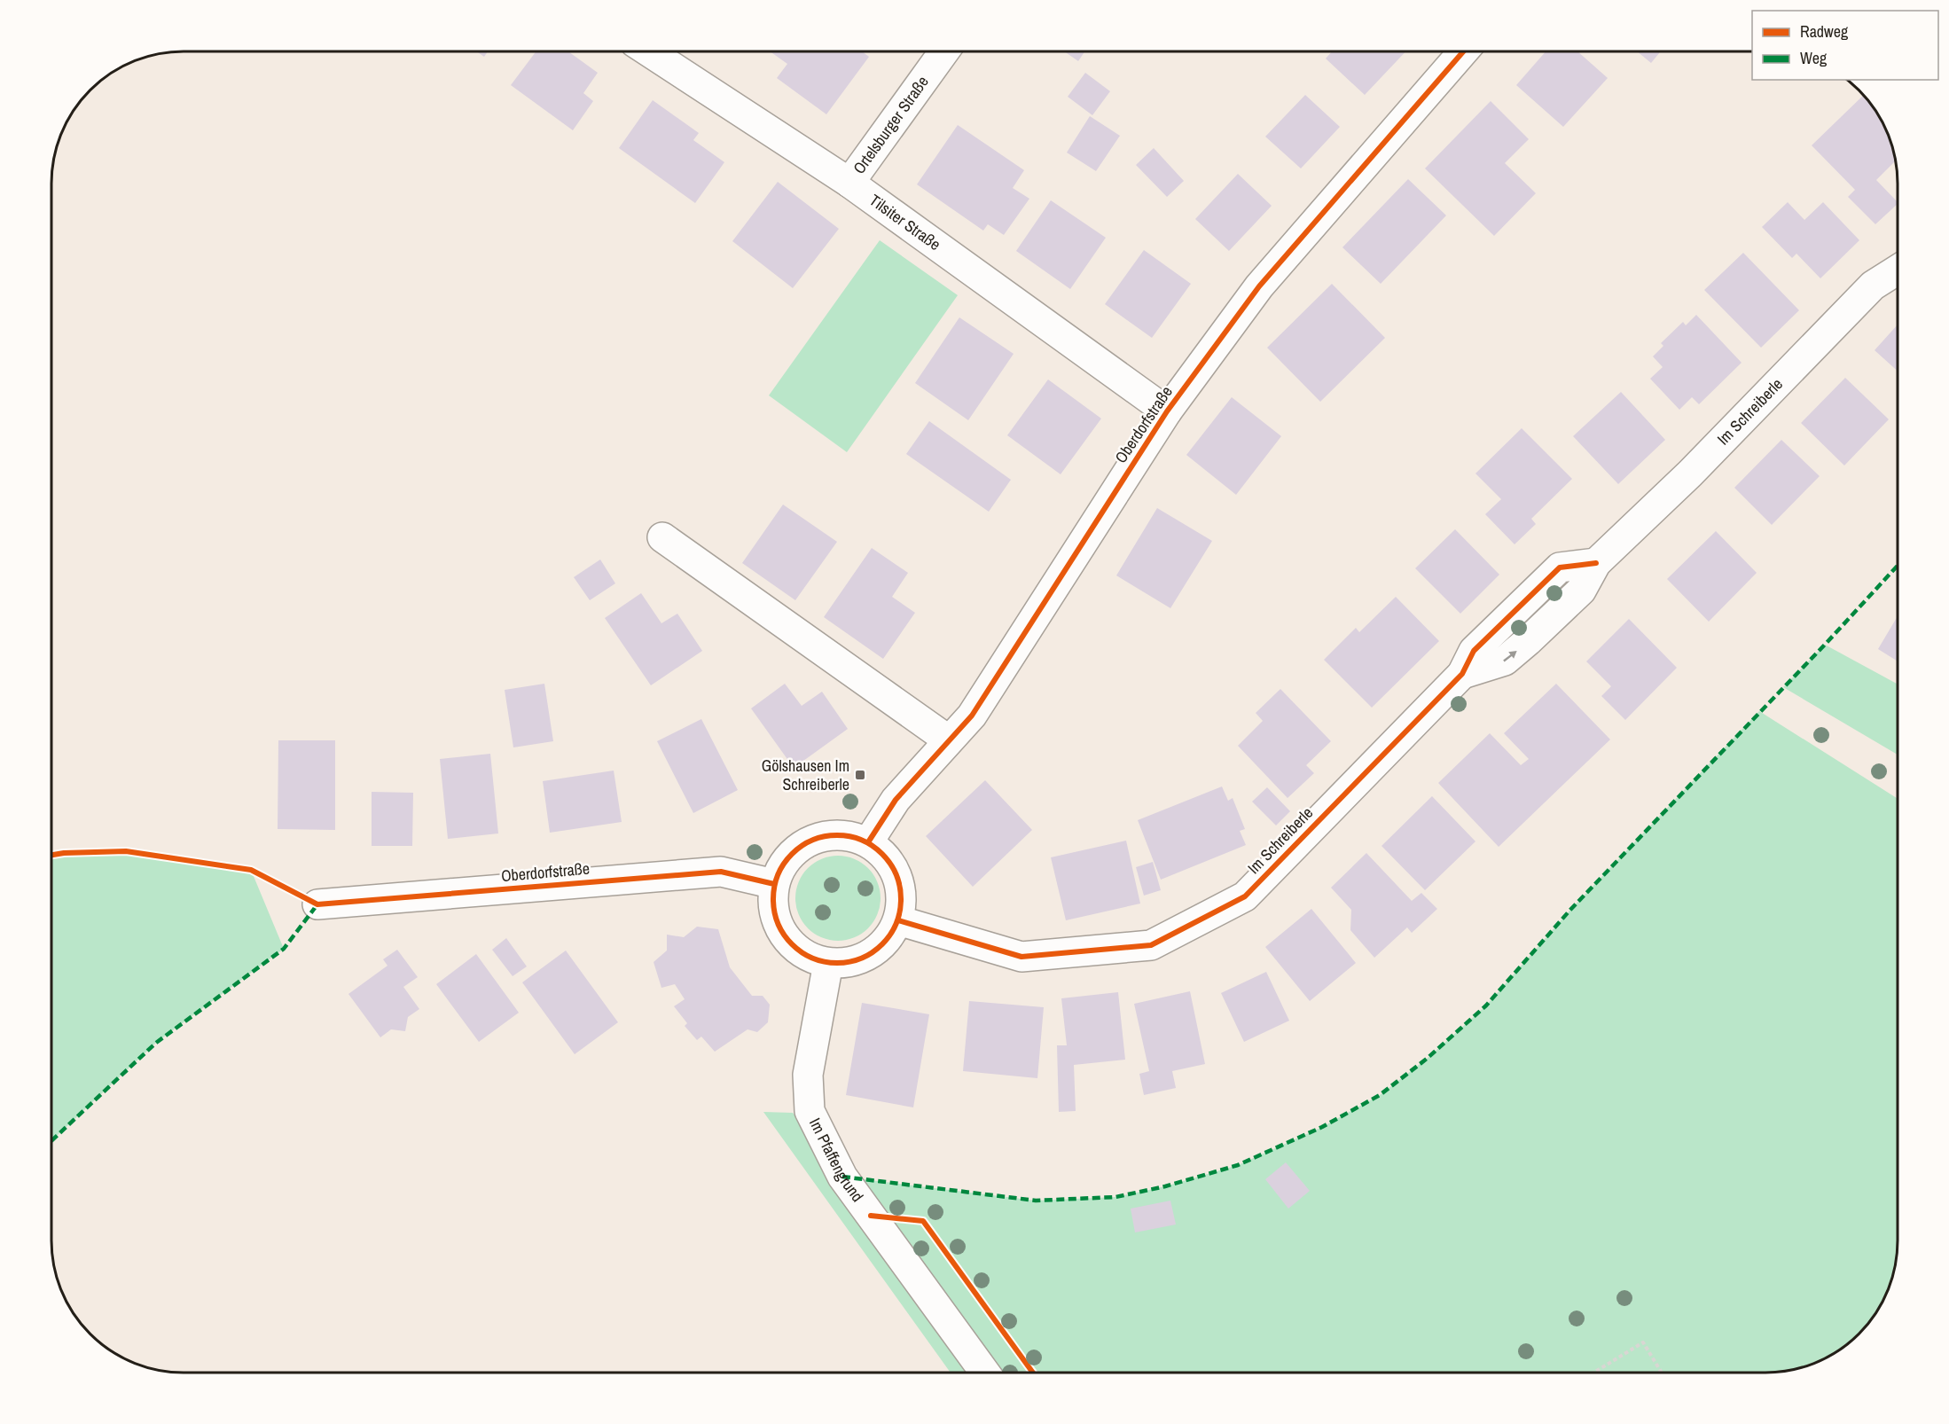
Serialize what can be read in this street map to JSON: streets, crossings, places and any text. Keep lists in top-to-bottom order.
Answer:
{
  "streets": {
    "street": [
      "Ortelsburger Straße",
      "Tilsiter Straße",
      "Im Schreiberle",
      "Oberdorfstraße",
      "Im Pfaffengrund"
    ]
  },
  "crossings": [
    ["Ortelsburger Straße", "Tilsiter Straße"],
    ["Tilsiter Straße", "Oberdorfstraße"],
    ["Im Schreiberle", "Oberdorfstraße"],
    ["Im Schreiberle", "Im Pfaffengrund"],
    ["Oberdorfstraße", "Im Pfaffengrund"]
  ],
  "places": {
    "transit": ["Gölshausen Im Schreiberle"]
  },
  "legend": ["Radweg", "Weg"]
}
